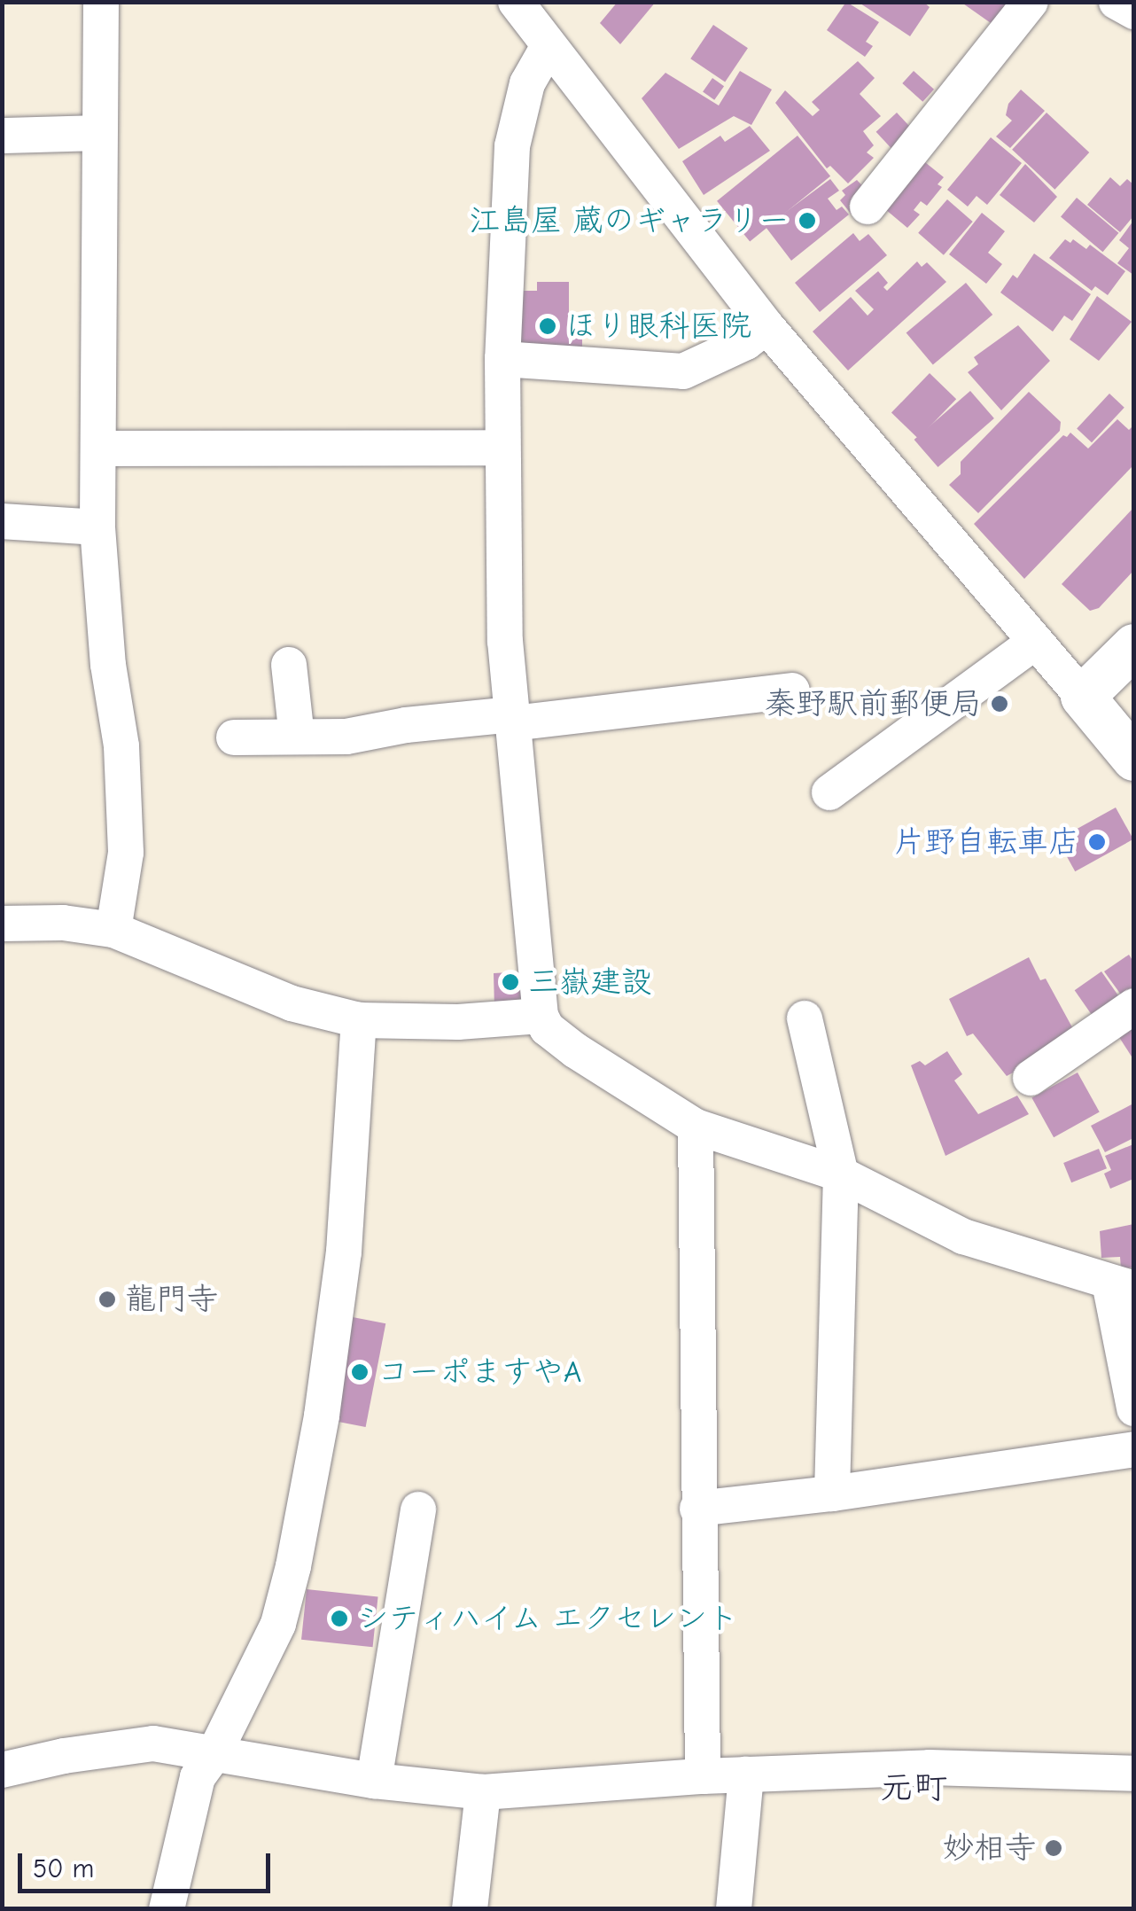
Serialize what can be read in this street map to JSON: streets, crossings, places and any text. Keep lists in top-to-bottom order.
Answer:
{
  "districts": ["元町"],
  "places": [
    "江島屋 蔵のギャラリー",
    "ほり眼科医院",
    "秦野駅前郵便局",
    "片野自転車店",
    "三嶽建設",
    "龍門寺",
    "コーポますやA",
    "シティハイム エクセレント",
    "妙相寺"
  ],
  "scale_bar": "50 m"
}
